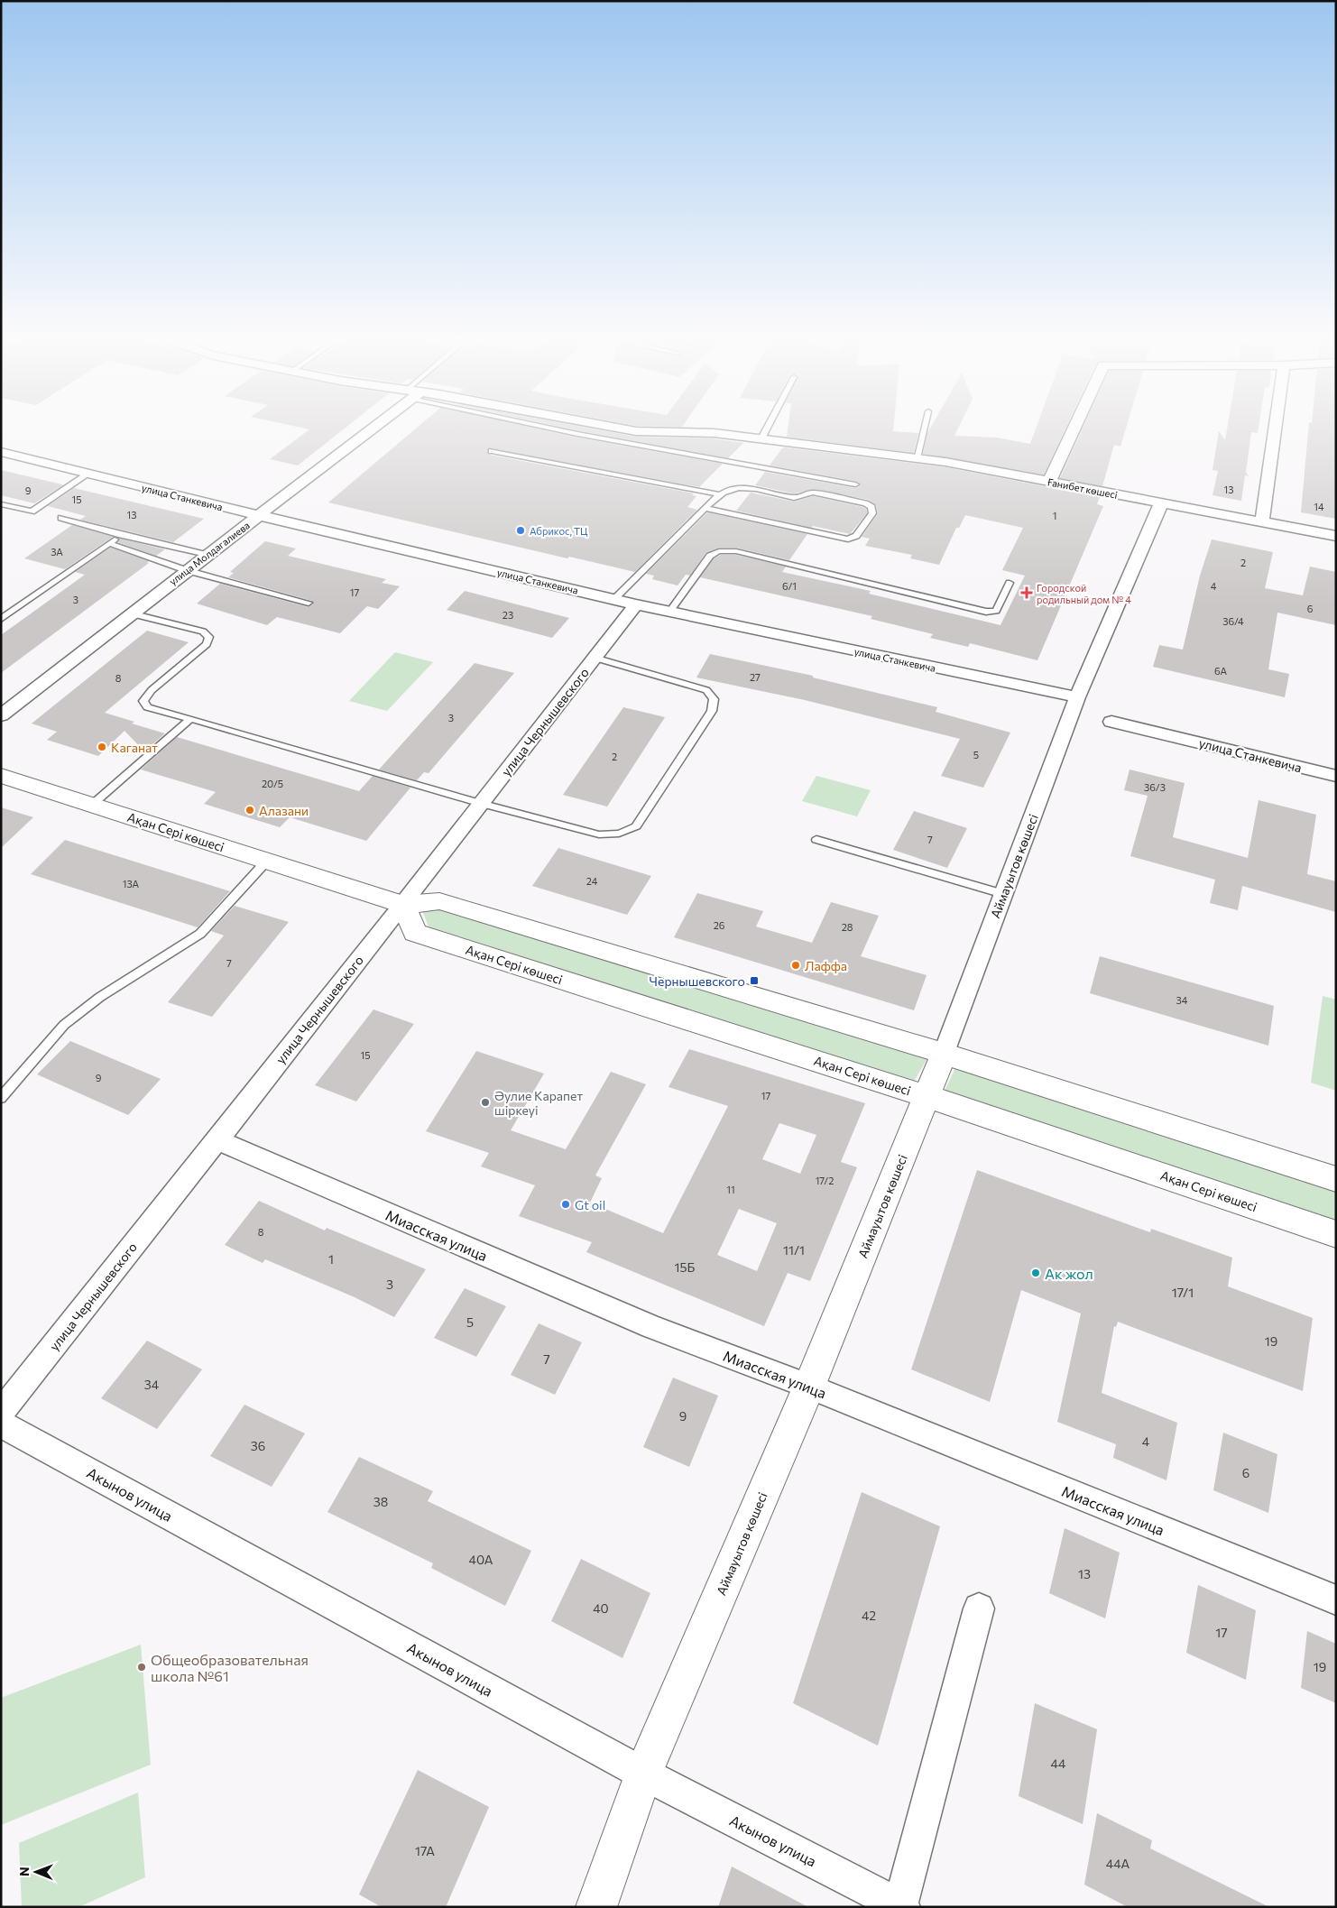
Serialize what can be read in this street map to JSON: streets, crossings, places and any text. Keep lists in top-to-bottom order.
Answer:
{
  "streets": {
    "street": [
      "Ғанибет көшесі",
      "улица Станкевича",
      "улица Молдагалиева",
      "улица Чернышевского",
      "Ақан Сері көшесі",
      "Аймауытов көшесі",
      "Миасская улица",
      "Акынов улица"
    ]
  },
  "crossings": [
    ["Ғанибет көшесі", "Аймауытов көшесі"],
    ["улица Станкевича", "улица Молдагалиева"],
    ["улица Станкевича", "улица Чернышевского"],
    ["улица Станкевича", "Аймауытов көшесі"],
    ["улица Чернышевского", "Ақан Сері көшесі"],
    ["улица Чернышевского", "Миасская улица"],
    ["Ақан Сері көшесі", "Аймауытов көшесі"],
    ["Аймауытов көшесі", "Миасская улица"],
    ["Аймауытов көшесі", "Акынов улица"]
  ],
  "places": {
    "other": [
      "Абрикос, ТЦ",
      "Каганат",
      "Алазани",
      "Лаффа",
      "Әулие Карапет шіркеуі",
      "Gt oil",
      "Ак жол",
      "Общеобразовательная школа №61"
    ],
    "health": ["Городской родильный дом № 4"],
    "transit": ["Чернышевского"]
  },
  "house_numbers": [
    "13",
    "9",
    "15",
    "14",
    "13",
    "1",
    "3А",
    "2",
    "6/1",
    "4",
    "17",
    "3",
    "6",
    "23",
    "36/4",
    "6А",
    "27",
    "8",
    "3",
    "5",
    "2",
    "20/5",
    "36/3",
    "7",
    "24",
    "13А",
    "26",
    "28",
    "7",
    "34",
    "15",
    "9",
    "17",
    "17/2",
    "11",
    "8",
    "11/1",
    "1",
    "15Б",
    "3",
    "17/1",
    "5",
    "19",
    "7",
    "34",
    "9",
    "4",
    "36",
    "6",
    "38",
    "40А",
    "13",
    "40",
    "42",
    "17",
    "19",
    "44",
    "17А",
    "44А"
  ],
  "north": "left"
}
